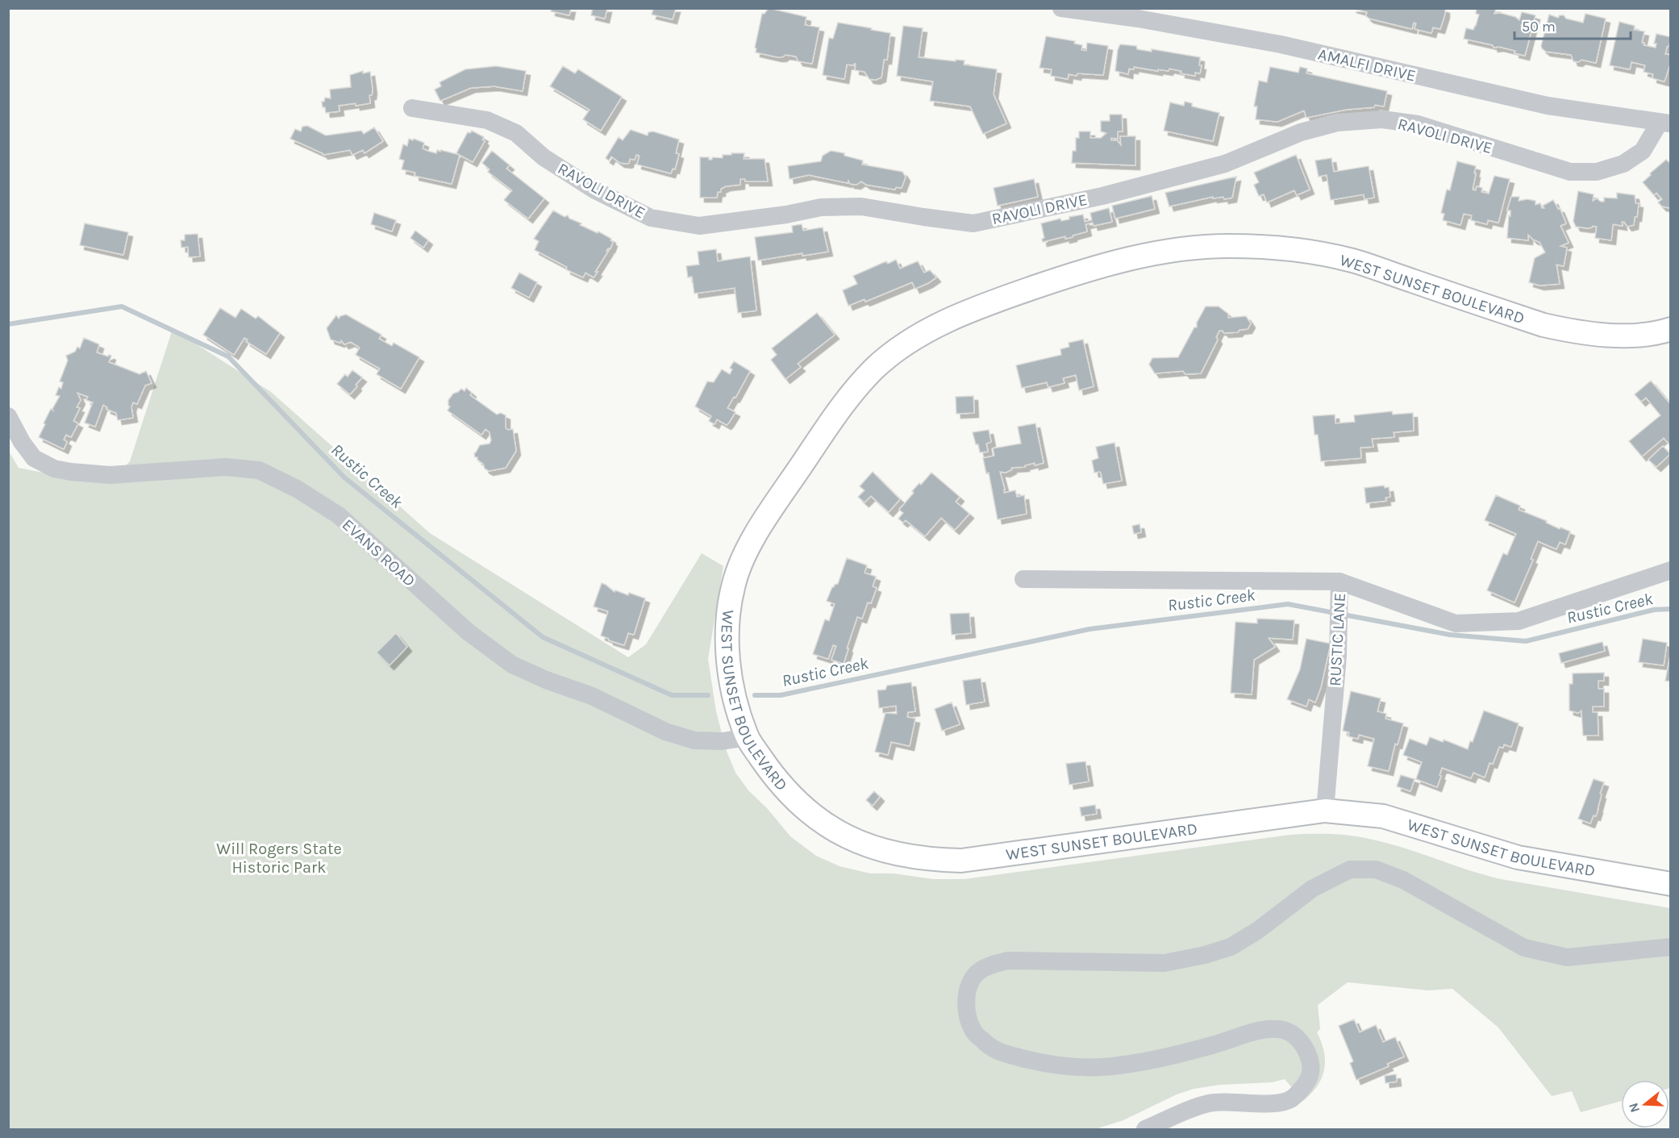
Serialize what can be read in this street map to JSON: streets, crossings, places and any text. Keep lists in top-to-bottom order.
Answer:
{
  "streets": {
    "main road": ["WEST SUNSET BOULEVARD"],
    "street": [
      "AMALFI DRIVE",
      "RAVOLI DRIVE",
      "EVANS ROAD",
      "RUSTIC LANE"
    ]
  },
  "crossings": [
    ["AMALFI DRIVE", "RAVOLI DRIVE"],
    ["WEST SUNSET BOULEVARD", "EVANS ROAD"],
    ["WEST SUNSET BOULEVARD", "RUSTIC LANE"]
  ],
  "water": ["Rustic Creek"],
  "parks": ["Will Rogers State Historic Park"],
  "scale_bar": "50 m",
  "north": "left"
}
